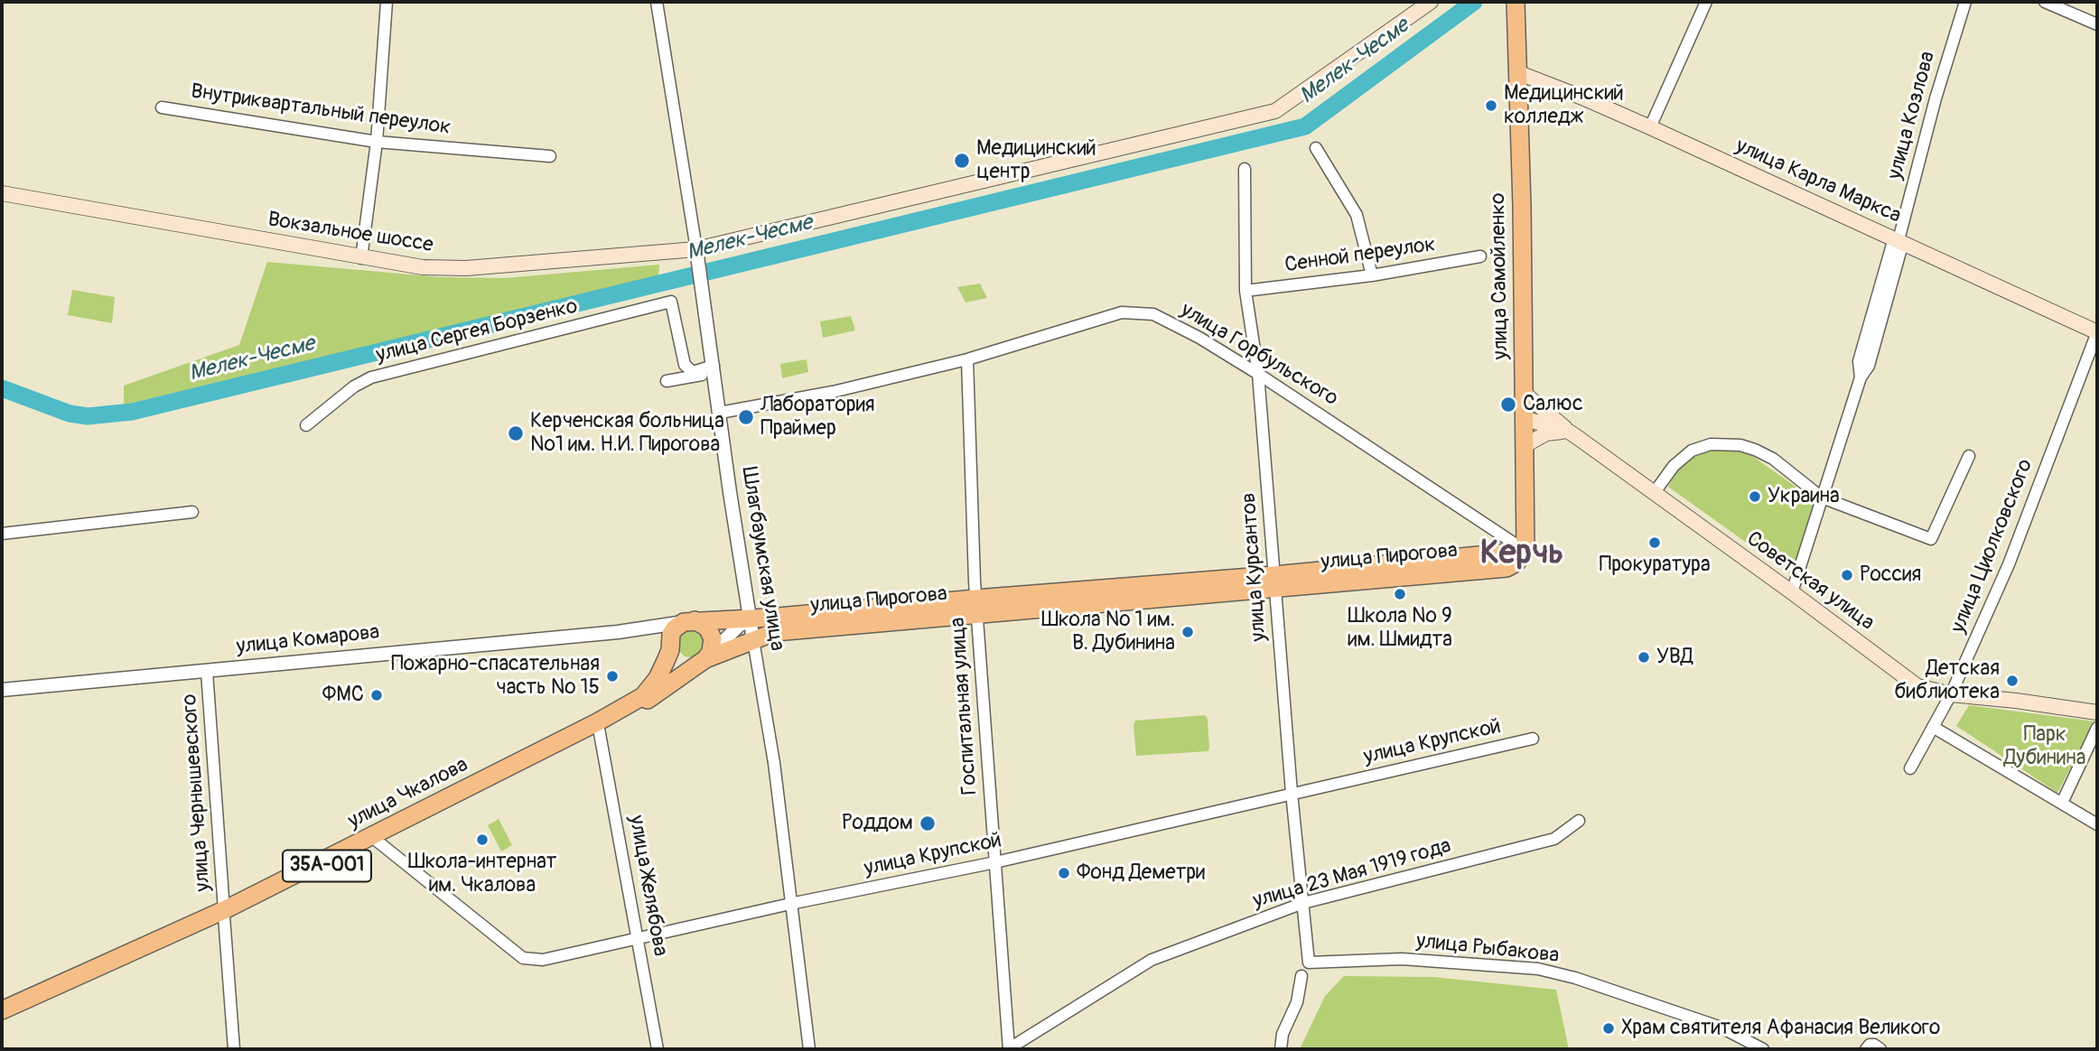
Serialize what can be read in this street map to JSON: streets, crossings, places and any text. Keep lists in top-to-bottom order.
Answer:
{
  "streets": {
    "main road": [
      "улица Карла Маркса",
      "Вокзальное шоссе",
      "улица Самойленко",
      "улица Пирогова",
      "Советская улица",
      "улица Комарова",
      "улица Чкалова",
      "35А-001"
    ],
    "street": [
      "Внутриквартальный переулок",
      "улица Козлова",
      "Сенной переулок",
      "улица Сергея Борзенко",
      "улица Горбульского",
      "улица Циолковского",
      "Шлагбаумская улица",
      "улица Курсантов",
      "Госпитальная улица",
      "улица Крупской",
      "улица Чернышевского",
      "улица 23 Мая 1919 года",
      "улица Желябова",
      "улица Рыбакова"
    ]
  },
  "crossings": [
    ["улица Козлова", "улица Карла Маркса"],
    ["улица Козлова", "Советская улица"],
    ["улица Карла Маркса", "улица Самойленко"],
    ["улица Карла Маркса", "улица Циолковского"],
    ["Вокзальное шоссе", "Шлагбаумская улица"],
    ["Сенной переулок", "улица Курсантов"],
    ["улица Самойленко", "улица Горбульского"],
    ["улица Самойленко", "улица Пирогова"],
    ["улица Самойленко", "Советская улица"],
    ["улица Горбульского", "улица Пирогова"],
    ["улица Горбульского", "Шлагбаумская улица"],
    ["улица Горбульского", "улица Курсантов"],
    ["улица Горбульского", "Госпитальная улица"],
    ["улица Циолковского", "Советская улица"],
    ["улица Пирогова", "Шлагбаумская улица"],
    ["улица Пирогова", "улица Курсантов"],
    ["улица Пирогова", "улица Комарова"],
    ["улица Пирогова", "Госпитальная улица"],
    ["улица Пирогова", "улица Чкалова"],
    ["Шлагбаумская улица", "улица Комарова"],
    ["Шлагбаумская улица", "улица Крупской"],
    ["улица Курсантов", "улица Крупской"],
    ["улица Курсантов", "улица 23 Мая 1919 года"],
    ["улица Курсантов", "улица Рыбакова"],
    ["улица Комарова", "улица Чернышевского"],
    ["улица Комарова", "улица Чкалова"],
    ["Госпитальная улица", "улица Крупской"],
    ["Госпитальная улица", "улица 23 Мая 1919 года"],
    ["улица Крупской", "улица Чкалова"],
    ["улица Крупской", "улица Желябова"],
    ["улица Чернышевского", "улица Чкалова"],
    ["улица Чкалова", "улица Желябова"]
  ],
  "districts": ["Керчь"],
  "water": ["Мелек-Чесме"],
  "parks": ["Парк Дубинина"],
  "places": [
    "Медицинский колледж",
    "Медицинский центр",
    "Салюс",
    "Лаборатория Праймер",
    "Керченская больница №1 им. Н.И. Пирогова",
    "Украина",
    "Прокуратура",
    "Россия",
    "Школа № 9 им. Шмидта",
    "Школа № 1 им. В. Дубинина",
    "УВД",
    "Пожарно-спасательная часть № 15",
    "Детская библиотека",
    "ФМС",
    "Роддом",
    "Школа-интернат им. Чкалова",
    "Фонд Деметри",
    "Храм святителя Афанасия Великого"
  ]
}
